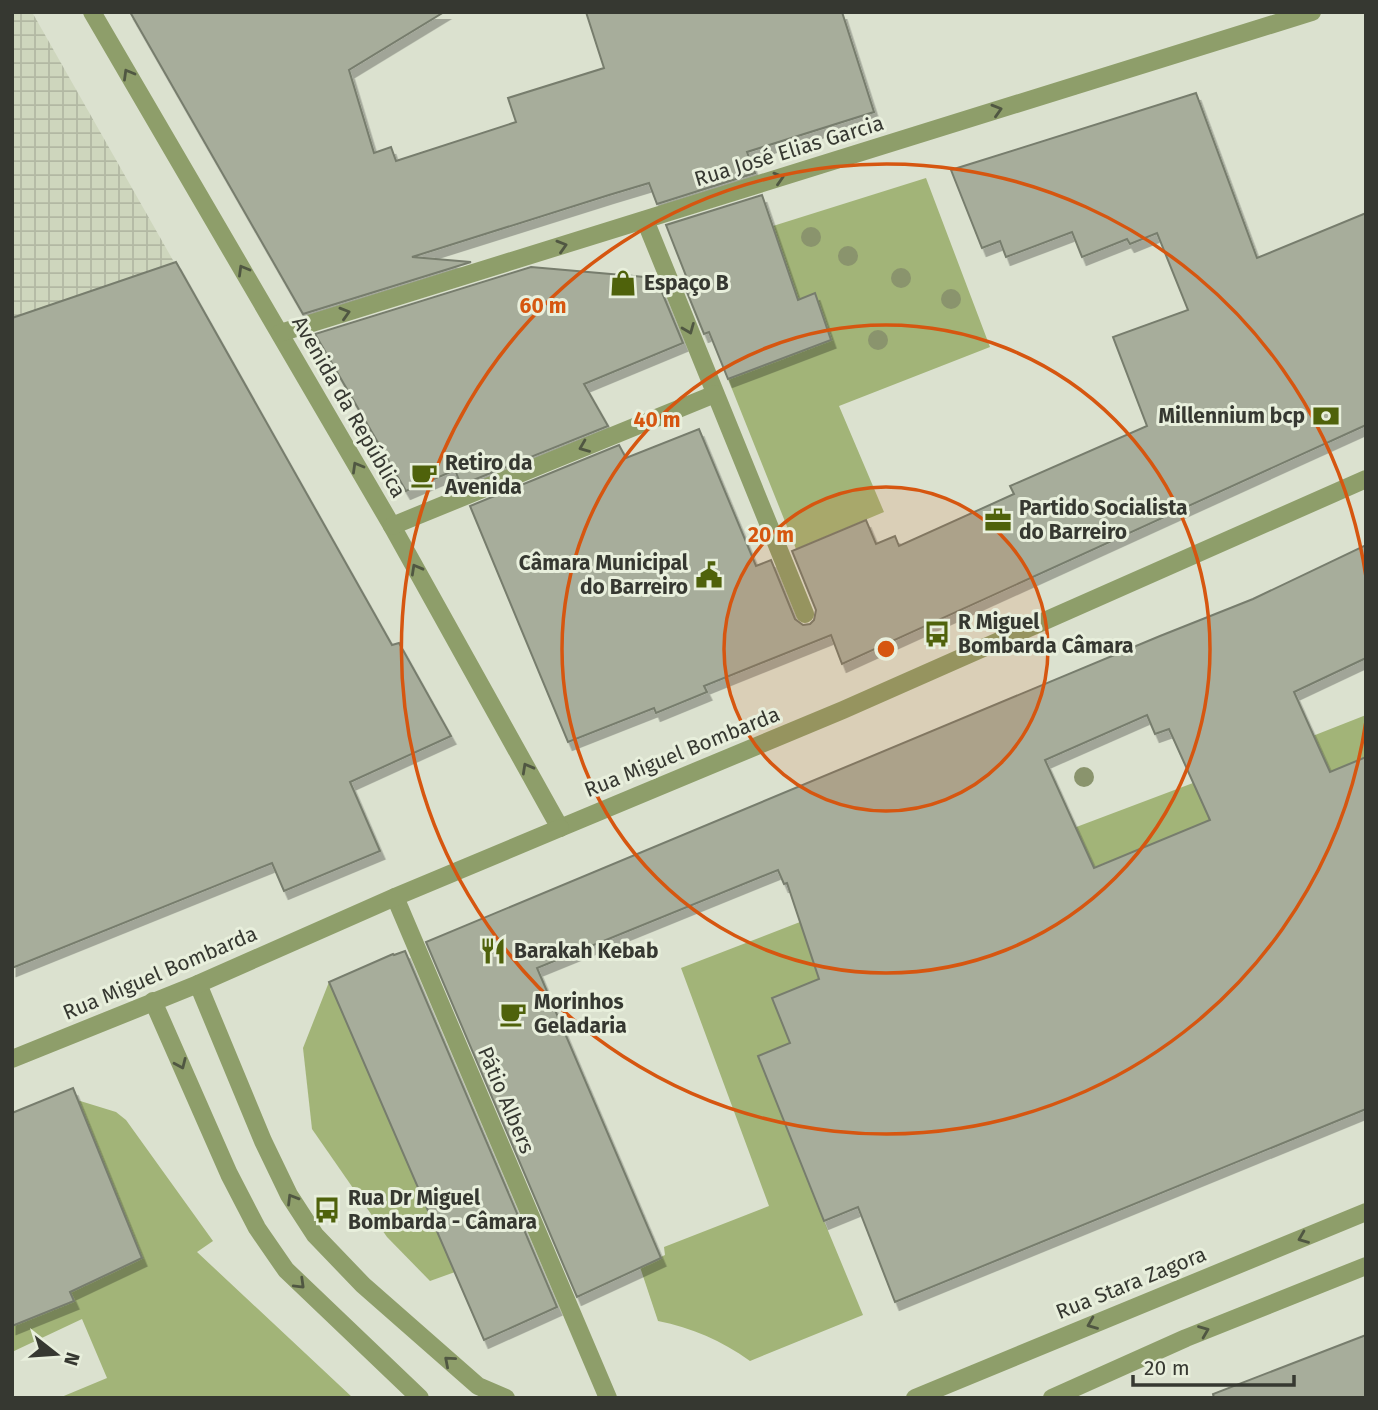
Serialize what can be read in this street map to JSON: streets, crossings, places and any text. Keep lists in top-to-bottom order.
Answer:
{
  "streets": {
    "street": [
      "Rua José Elias Garcia",
      "Avenida da República",
      "Rua Miguel Bombarda",
      "Pátio Albers",
      "Rua Stara Zagora"
    ]
  },
  "crossings": [
    ["Rua José Elias Garcia", "Avenida da República"],
    ["Avenida da República", "Rua Miguel Bombarda"],
    ["Rua Miguel Bombarda", "Pátio Albers"]
  ],
  "one_way": ["Rua José Elias Garcia", "Avenida da República"],
  "places": {
    "shop": ["Espaço B"],
    "bank": ["Millennium bcp"],
    "cafe": ["Retiro da Avenida", "Morinhos Geladaria"],
    "office": ["Partido Socialista do Barreiro"],
    "public building": ["Câmara Municipal do Barreiro"],
    "bus stop": ["R Miguel Bombarda Câmara", "Rua Dr Miguel Bombarda - Câmara"],
    "restaurant": ["Barakah Kebab"]
  },
  "scale_bar": "20 m",
  "north": "right",
  "rings": ["60 m", "40 m", "20 m"]
}
